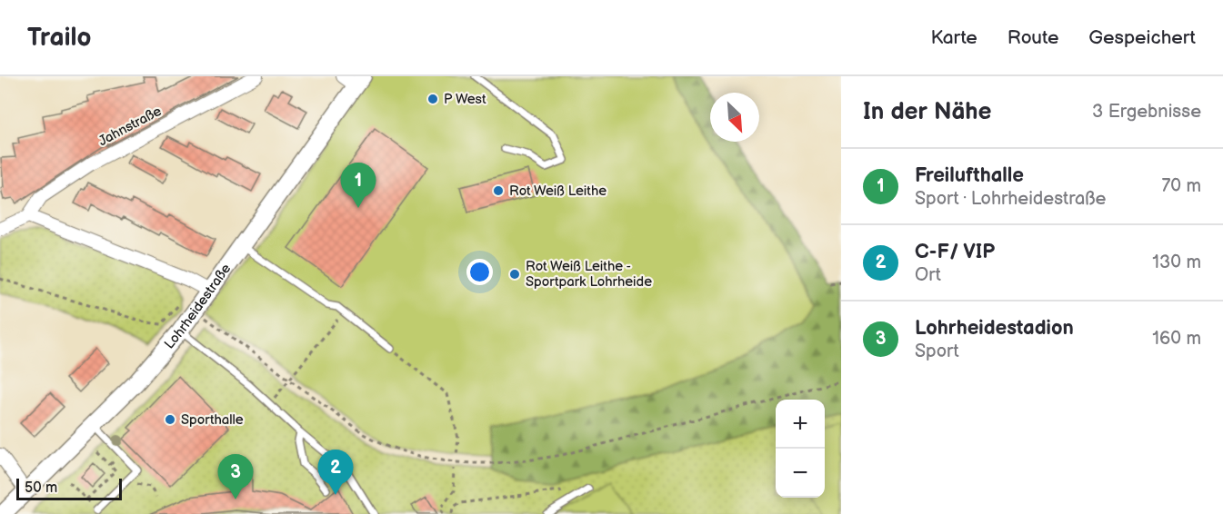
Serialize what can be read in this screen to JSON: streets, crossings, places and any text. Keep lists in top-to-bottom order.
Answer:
{
  "streets": {
    "street": ["Jahnstraße", "Lohrheidestraße"]
  },
  "places": [
    "P West",
    "Rot Weiß Leithe",
    "Rot Weiß Leithe - Sportpark Lohrheide",
    "Sporthalle"
  ],
  "scale_bar": "50 m",
  "north": "bottom right",
  "page": {
    "header": "Trailo",
    "nav": ["Karte", "Route", "Gespeichert"],
    "heading": ["In der Nähe", "3 Ergebnisse"],
    "list": [
      {
        "mark": "1",
        "name": "Freilufthalle",
        "note": "Sport · Lohrheidestraße",
        "value": "70 m"
      },
      {
        "mark": "2",
        "name": "C-F/ VIP",
        "note": "Ort",
        "value": "130 m"
      },
      {
        "mark": "3",
        "name": "Lohrheidestadion",
        "note": "Sport",
        "value": "160 m"
      }
    ],
    "pins": ["1", "2", "3"],
    "map_buttons": ["+", "−"],
    "scale": "50 m"
  }
}
